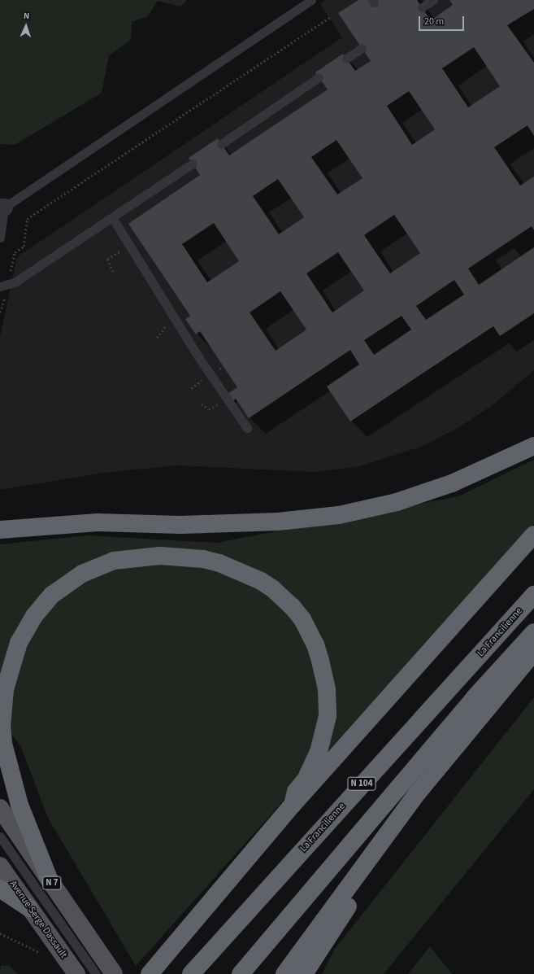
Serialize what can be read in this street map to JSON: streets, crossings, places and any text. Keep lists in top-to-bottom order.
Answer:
{
  "streets": {
    "highway": ["La Francilienne", "N 104"],
    "main road": ["N 7", "Avenue Serge Dassault"]
  },
  "scale_bar": "20 m",
  "north": "top"
}
